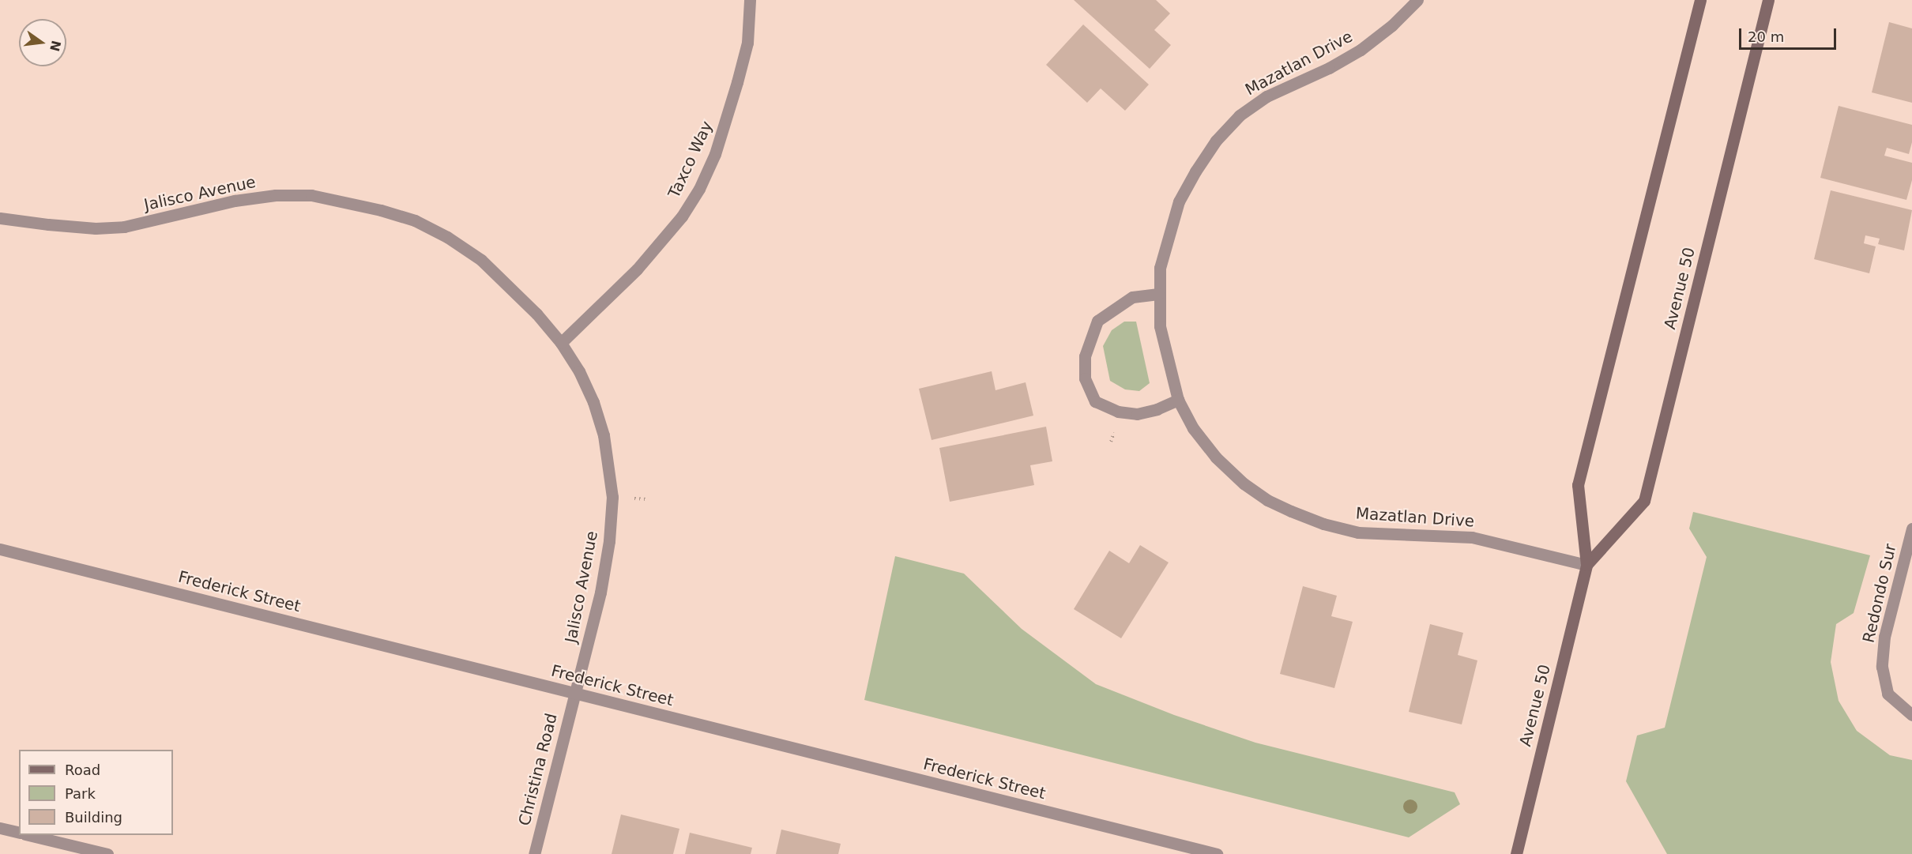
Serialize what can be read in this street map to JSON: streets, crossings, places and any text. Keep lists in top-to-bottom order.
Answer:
{
  "streets": {
    "main road": ["Avenue 50"],
    "street": [
      "Mazatlan Drive",
      "Taxco Way",
      "Jalisco Avenue",
      "Frederick Street",
      "Redondo Sur",
      "Christina Road"
    ]
  },
  "crossings": [
    ["Mazatlan Drive", "Avenue 50"],
    ["Taxco Way", "Jalisco Avenue"],
    ["Jalisco Avenue", "Frederick Street"],
    ["Jalisco Avenue", "Christina Road"],
    ["Frederick Street", "Christina Road"]
  ],
  "legend": ["Road", "Park", "Building"],
  "scale_bar": "20 m",
  "north": "right"
}
